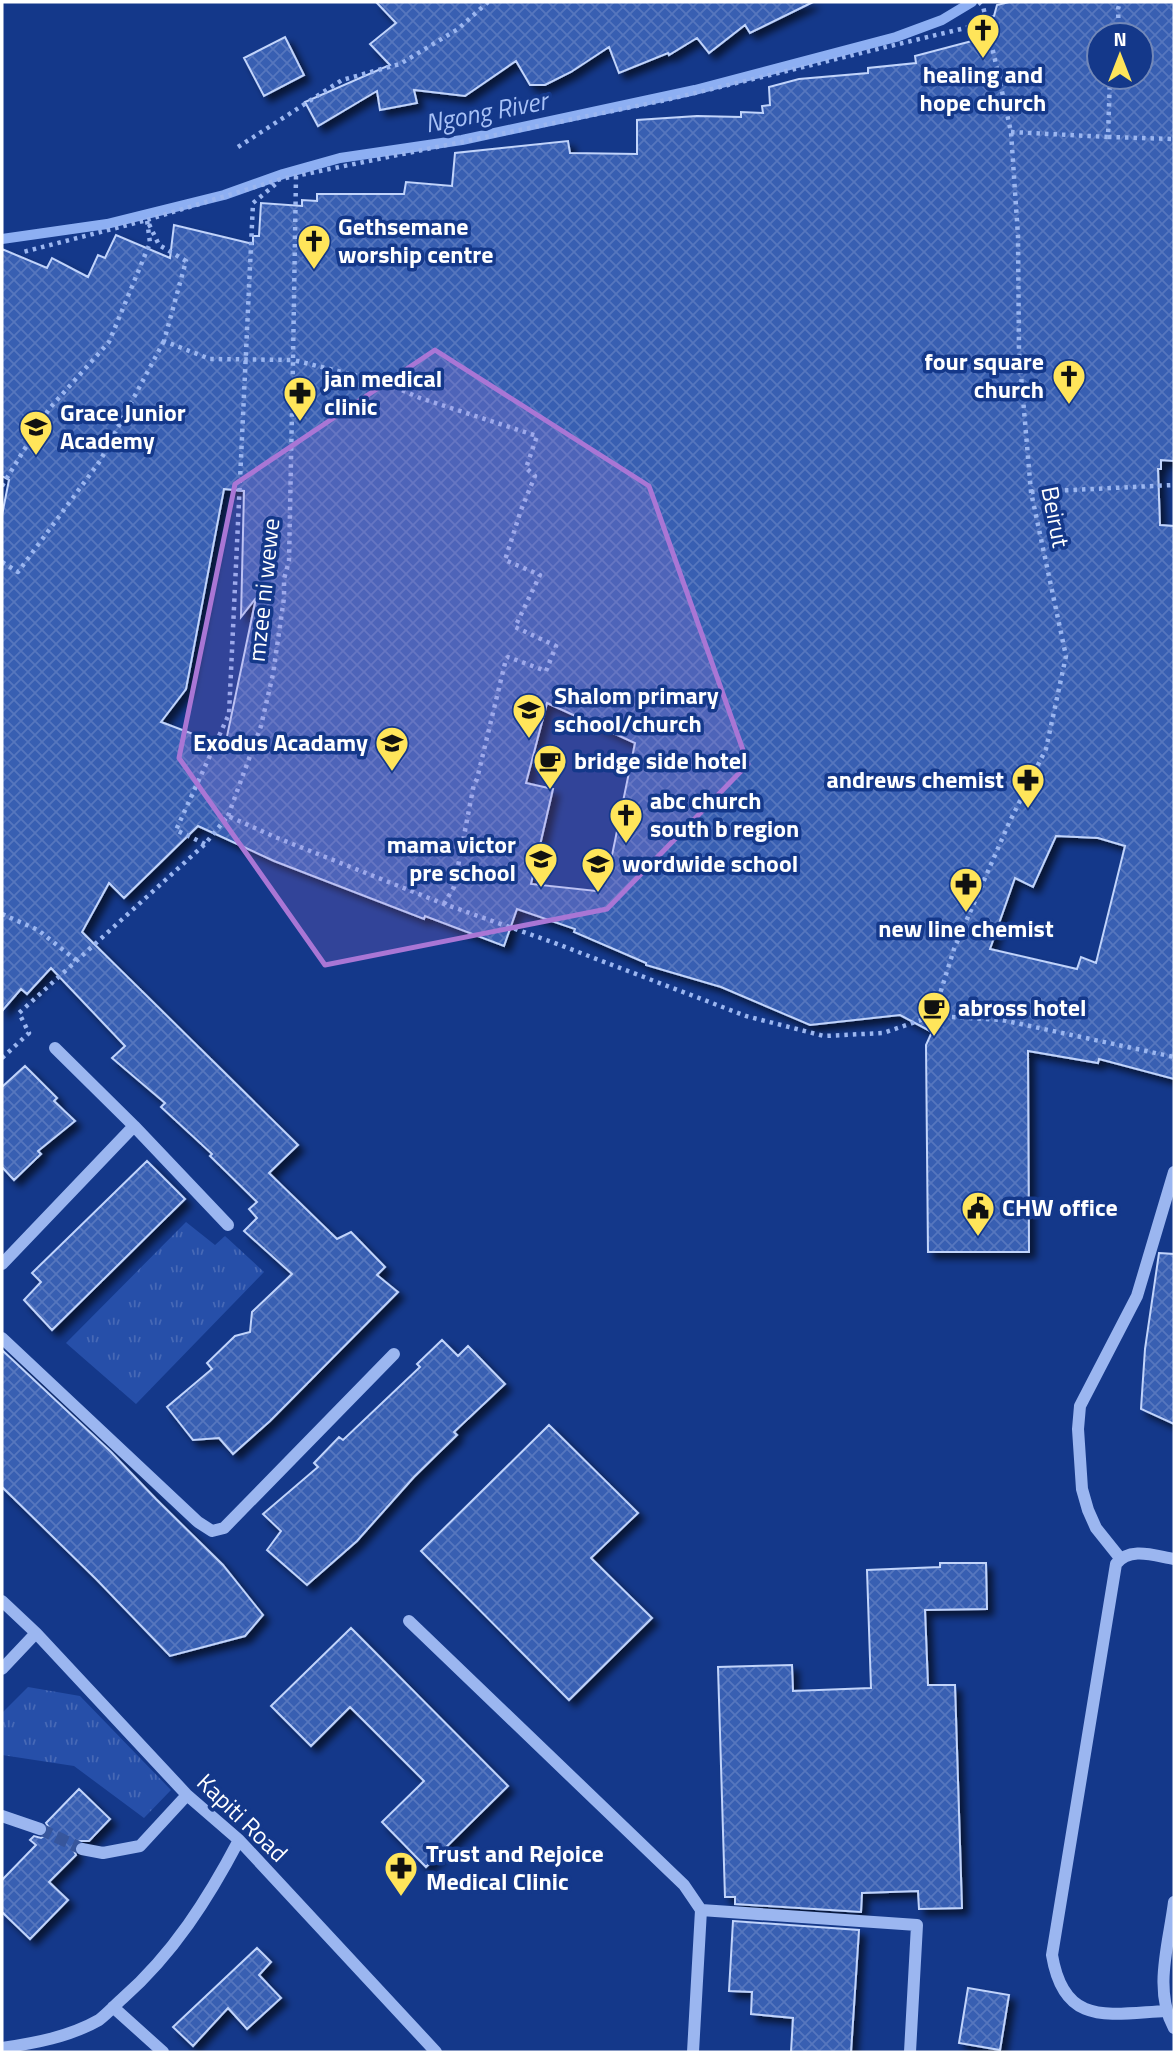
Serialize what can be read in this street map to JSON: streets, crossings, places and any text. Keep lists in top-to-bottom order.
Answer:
{
  "streets": {
    "street": ["Kapiti Road"],
    "path": ["Beirut", "mzee ni wewe"]
  },
  "water": ["Ngong River"],
  "places": {
    "church": [
      "healing and hope church",
      "Gethsemane worship centre",
      "four square church",
      "abc church south b region"
    ],
    "pharmacy": [
      "jan medical clinic",
      "andrews chemist",
      "new line chemist",
      "Trust and Rejoice Medical Clinic"
    ],
    "school or university": [
      "Grace Junior Academy",
      "Shalom primary school/church",
      "Exodus Acadamy",
      "mama victor pre school",
      "wordwide school"
    ],
    "cafe": ["bridge side hotel", "abross hotel"],
    "public building": ["CHW office"]
  },
  "north": "top"
}
